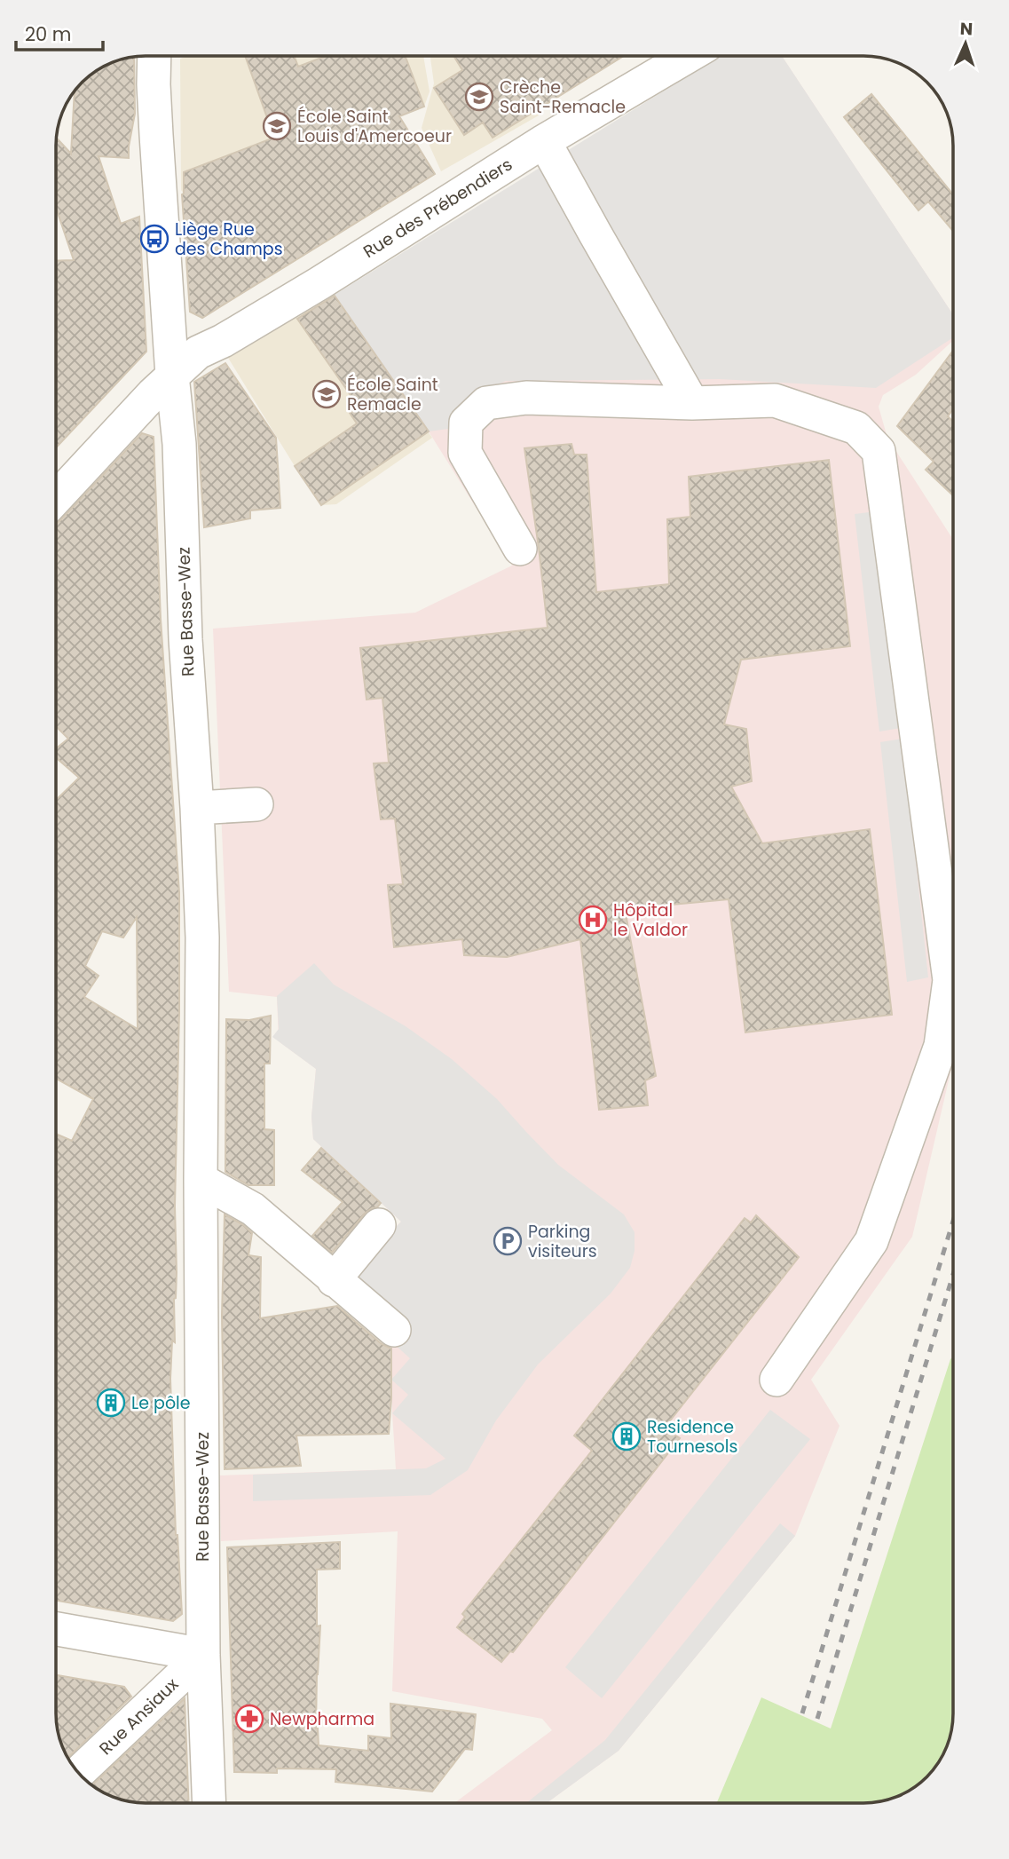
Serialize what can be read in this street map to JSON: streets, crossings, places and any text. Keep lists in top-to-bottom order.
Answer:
{
  "streets": {
    "street": ["Rue des Prébendiers", "Rue Basse-Wez", "Rue Ansiaux"]
  },
  "crossings": [
    ["Rue des Prébendiers", "Rue Basse-Wez"],
    ["Rue Basse-Wez", "Rue Ansiaux"]
  ],
  "places": {
    "school or university": ["Crèche Saint-Remacle", "École Saint Louis d'Amercoeur", "École Saint Remacle"],
    "bus stop": ["Liège Rue des Champs"],
    "hospital": ["Hôpital le Valdor"],
    "parking": ["Parking visiteurs"],
    "building": ["Le pôle", "Residence Tournesols"],
    "pharmacy": ["Newpharma"]
  },
  "scale_bar": "20 m",
  "north": "top"
}
